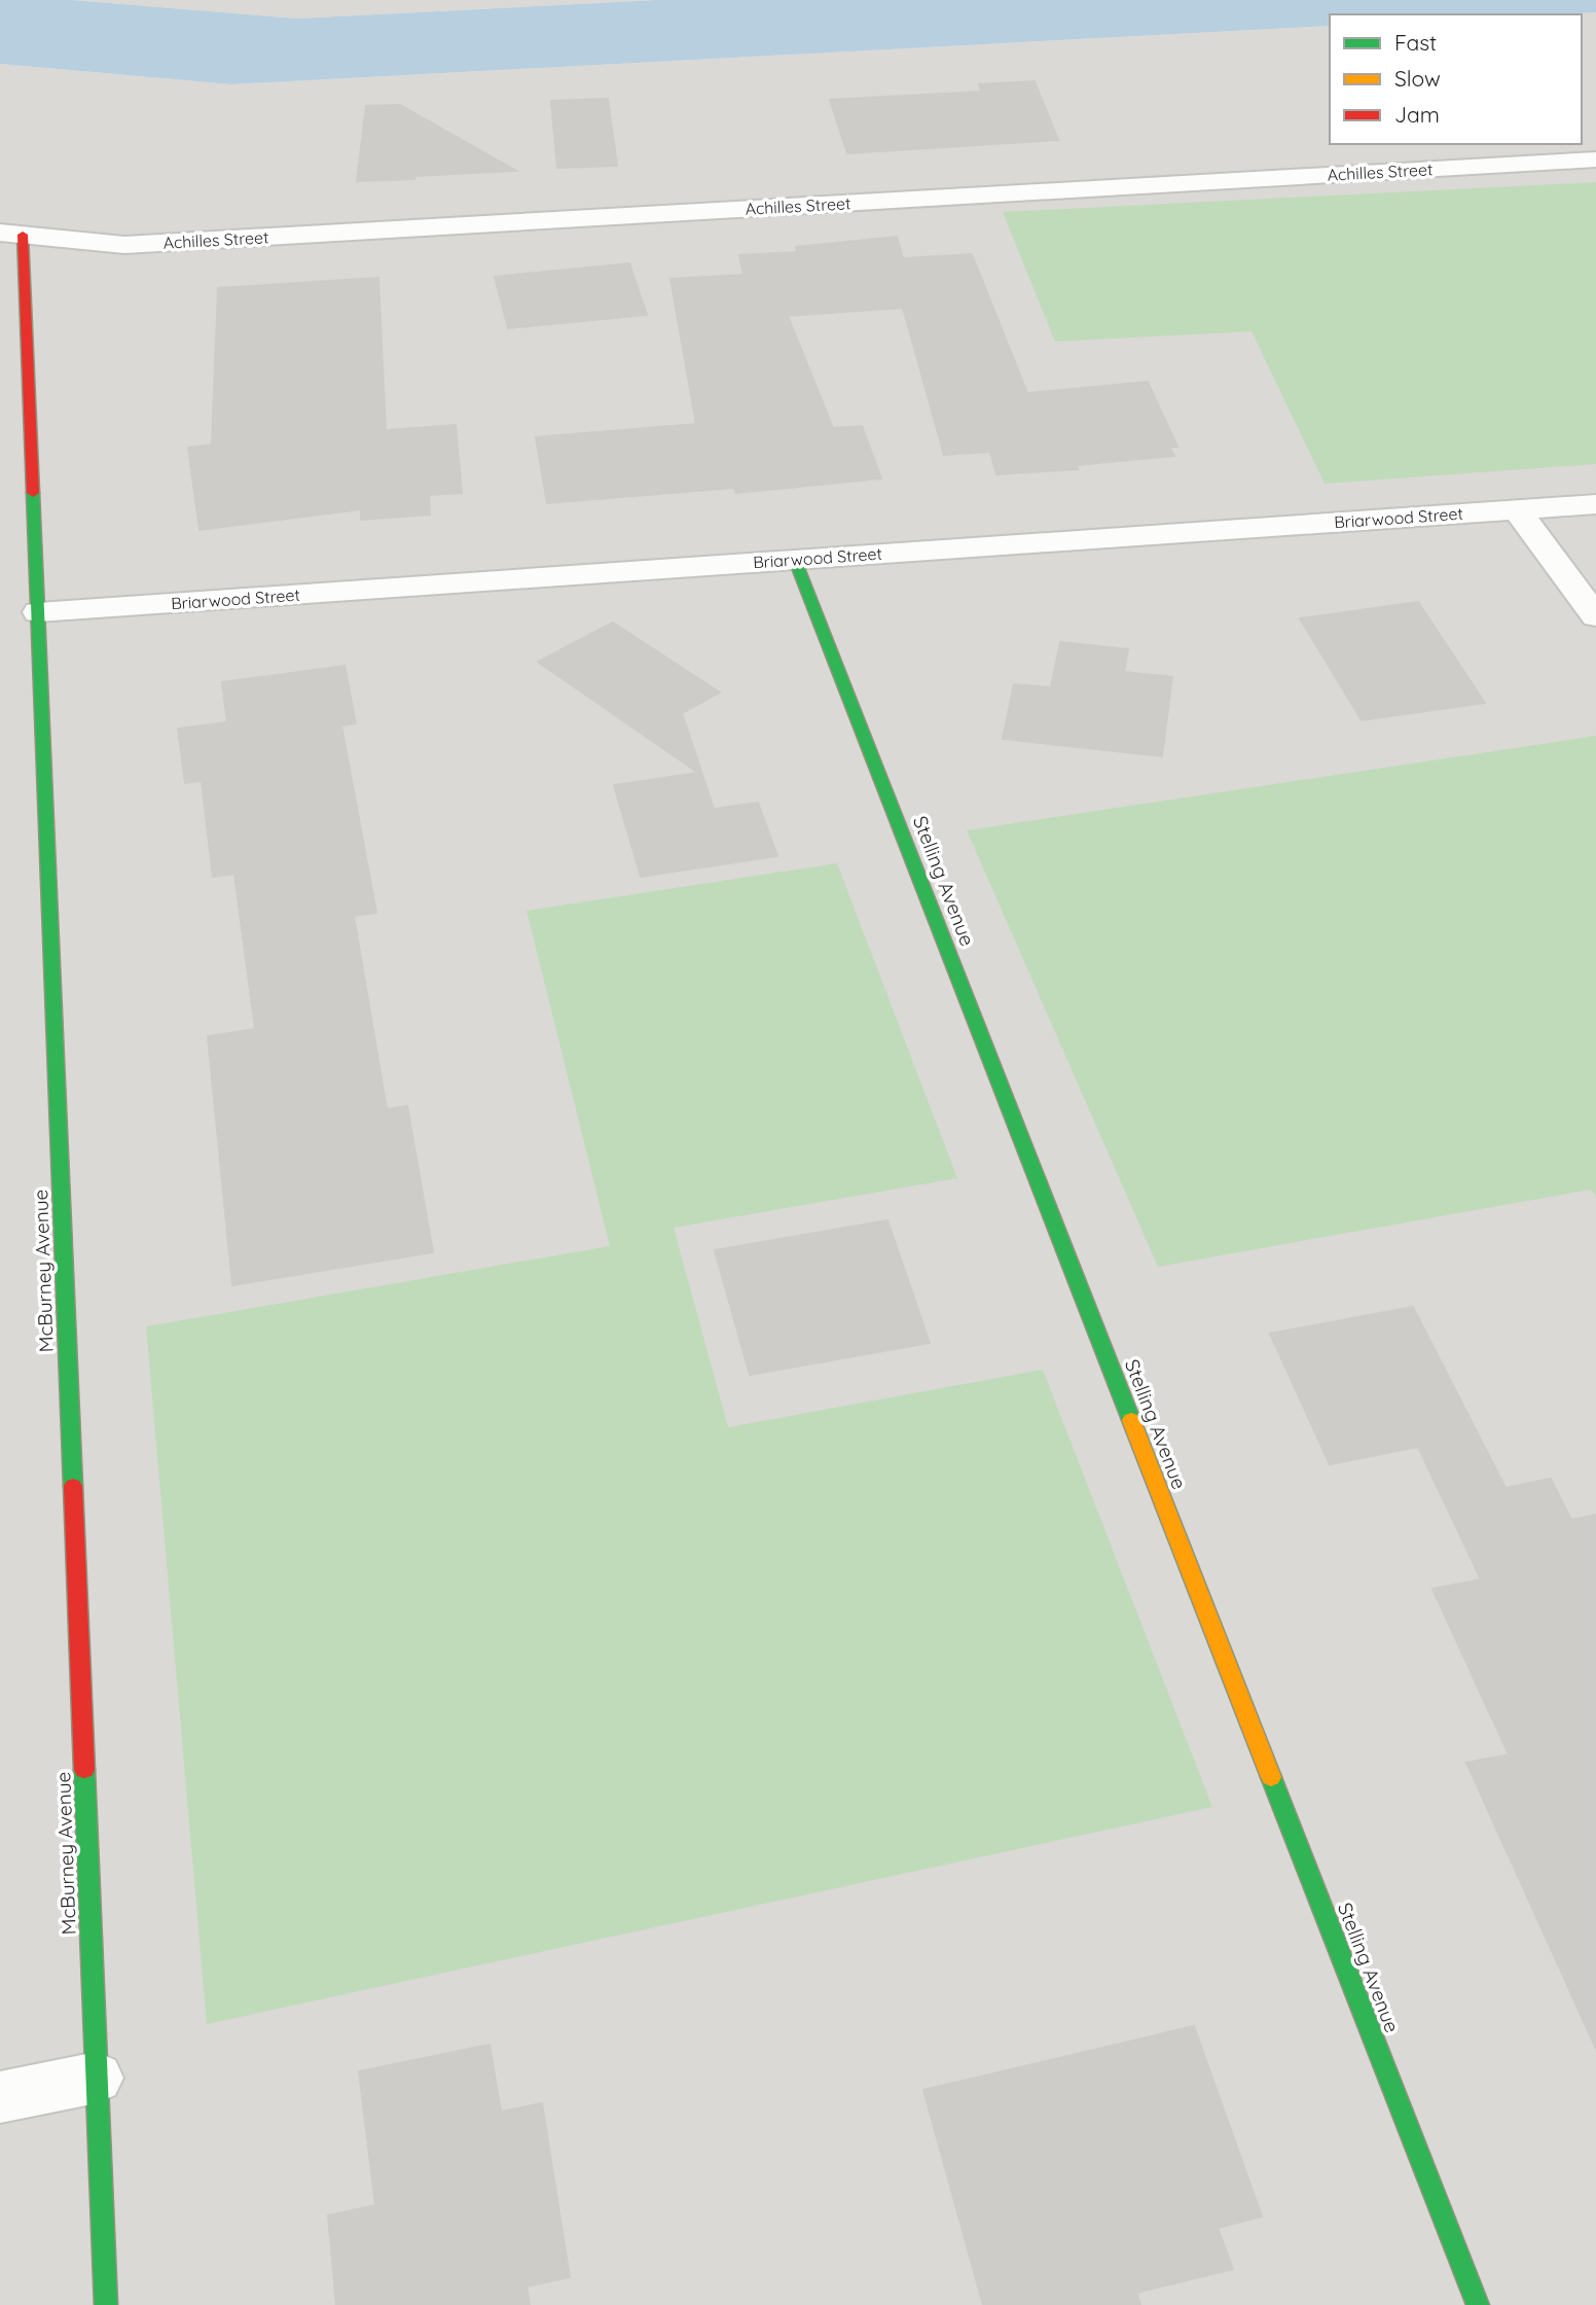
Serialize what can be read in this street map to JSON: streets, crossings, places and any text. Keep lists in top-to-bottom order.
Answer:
{
  "streets": {
    "street": [
      "Achilles Street",
      "Briarwood Street",
      "Stelling Avenue",
      "McBurney Avenue"
    ]
  },
  "crossings": [
    ["Achilles Street", "McBurney Avenue"],
    ["Briarwood Street", "Stelling Avenue"],
    ["Briarwood Street", "McBurney Avenue"]
  ],
  "legend": ["Fast", "Slow", "Jam"]
}
